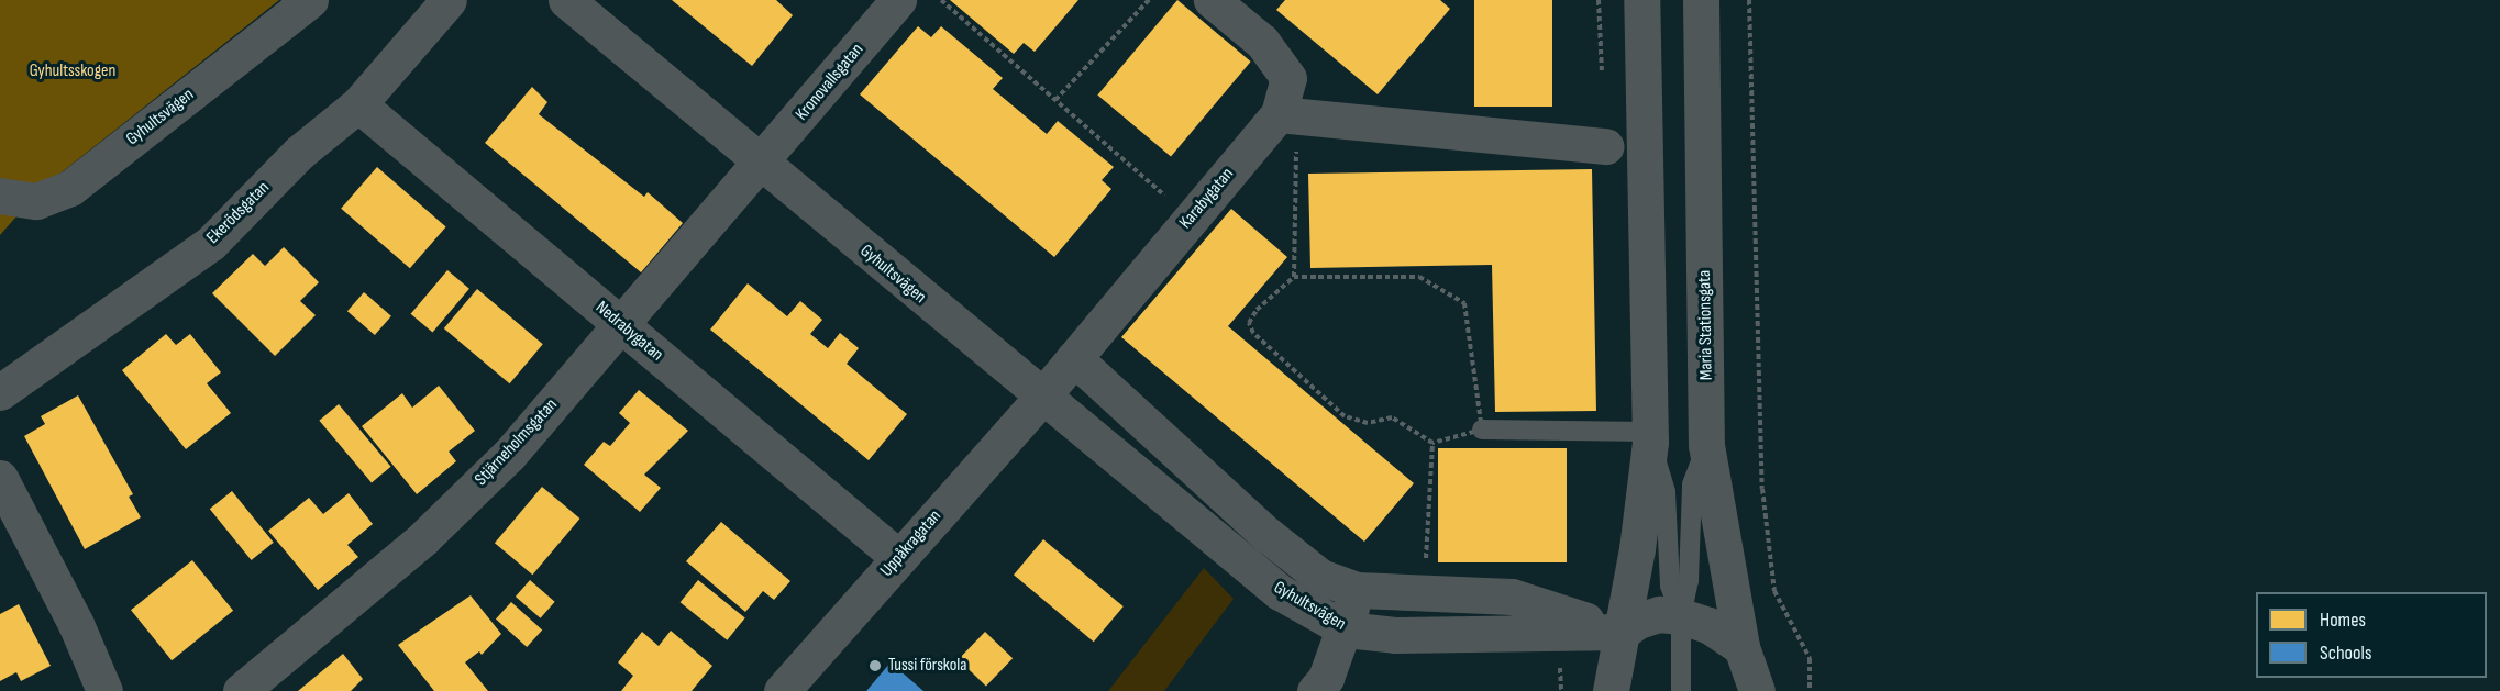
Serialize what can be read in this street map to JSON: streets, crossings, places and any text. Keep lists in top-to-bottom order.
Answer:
{
  "streets": {
    "street": [
      "Kronovallsgatan",
      "Gyhultsvägen",
      "Karabygatan",
      "Ekerödsgatan",
      "Maria Stationsgata",
      "Nedrabygatan",
      "Stjärneholmsgatan",
      "Uppåkragatan"
    ]
  },
  "crossings": [
    ["Kronovallsgatan", "Gyhultsvägen"],
    ["Kronovallsgatan", "Stjärneholmsgatan"],
    ["Gyhultsvägen", "Karabygatan"],
    ["Gyhultsvägen", "Stjärneholmsgatan"],
    ["Gyhultsvägen", "Uppåkragatan"],
    ["Karabygatan", "Uppåkragatan"],
    ["Ekerödsgatan", "Nedrabygatan"],
    ["Nedrabygatan", "Stjärneholmsgatan"],
    ["Nedrabygatan", "Uppåkragatan"]
  ],
  "parks": ["Gyhultsskogen"],
  "places": ["Tussi förskola"],
  "legend": ["Homes", "Schools"]
}
